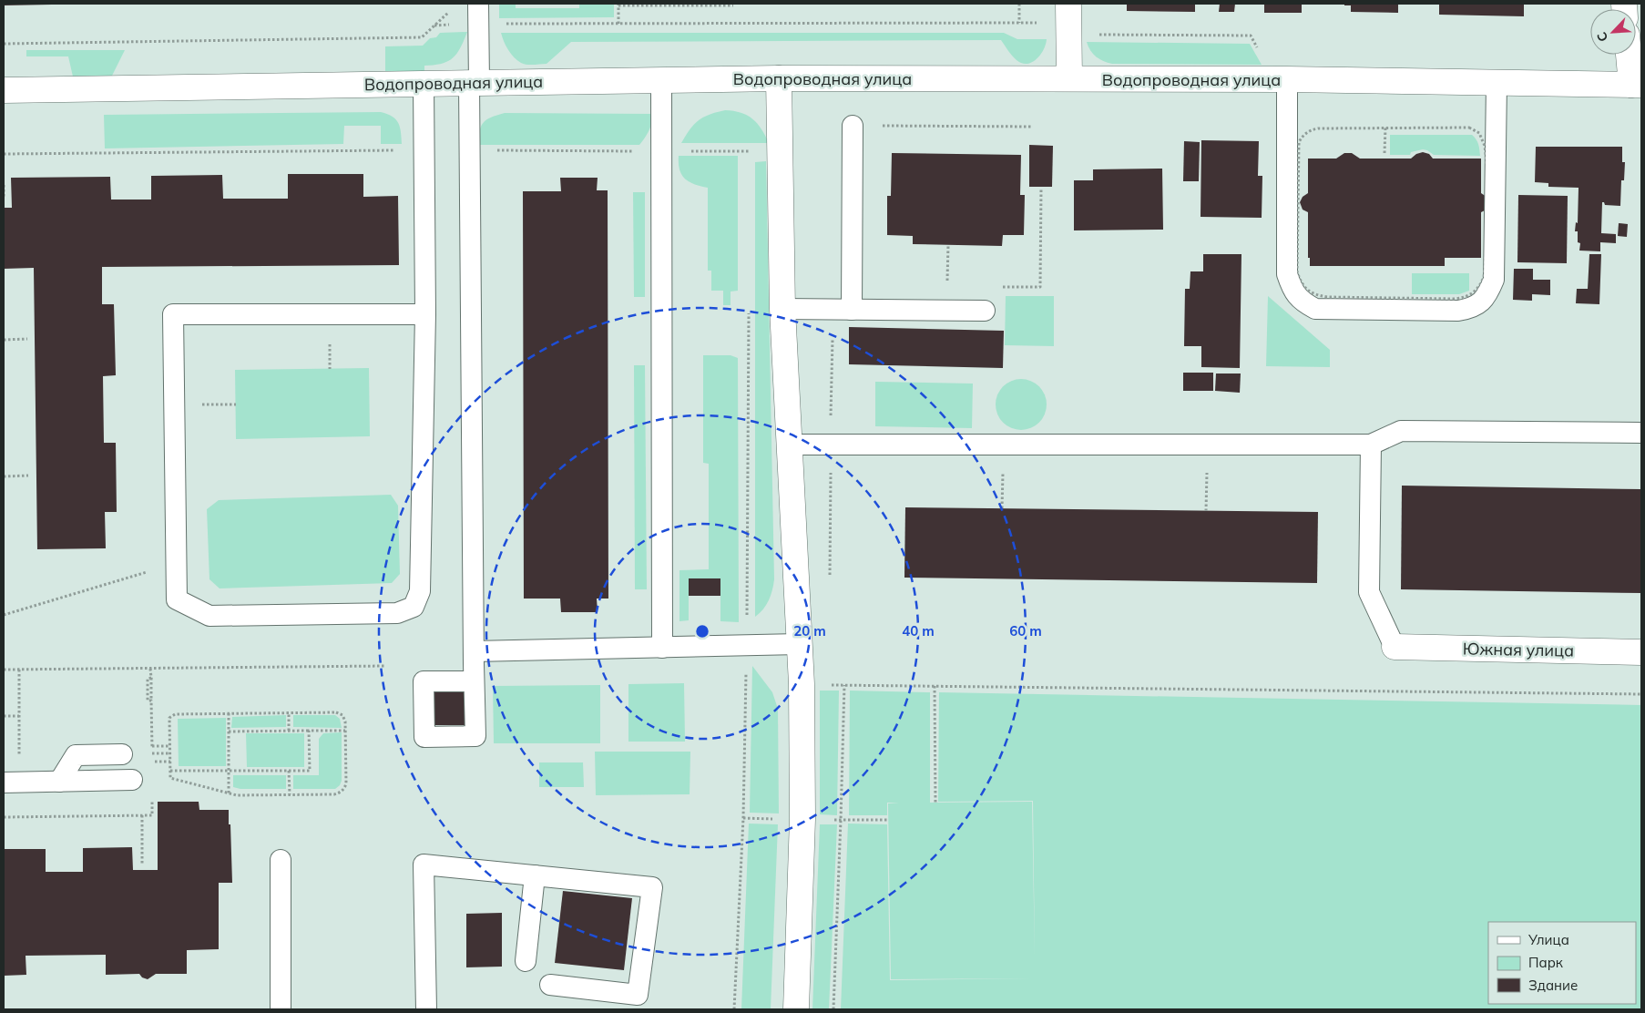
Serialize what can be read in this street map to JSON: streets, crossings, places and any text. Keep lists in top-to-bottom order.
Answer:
{
  "streets": {
    "street": ["Водопроводная улица", "Южная улица"]
  },
  "legend": ["Улица", "Парк", "Здание"],
  "north": "bottom left",
  "rings": ["20 m", "40 m", "60 m"]
}
